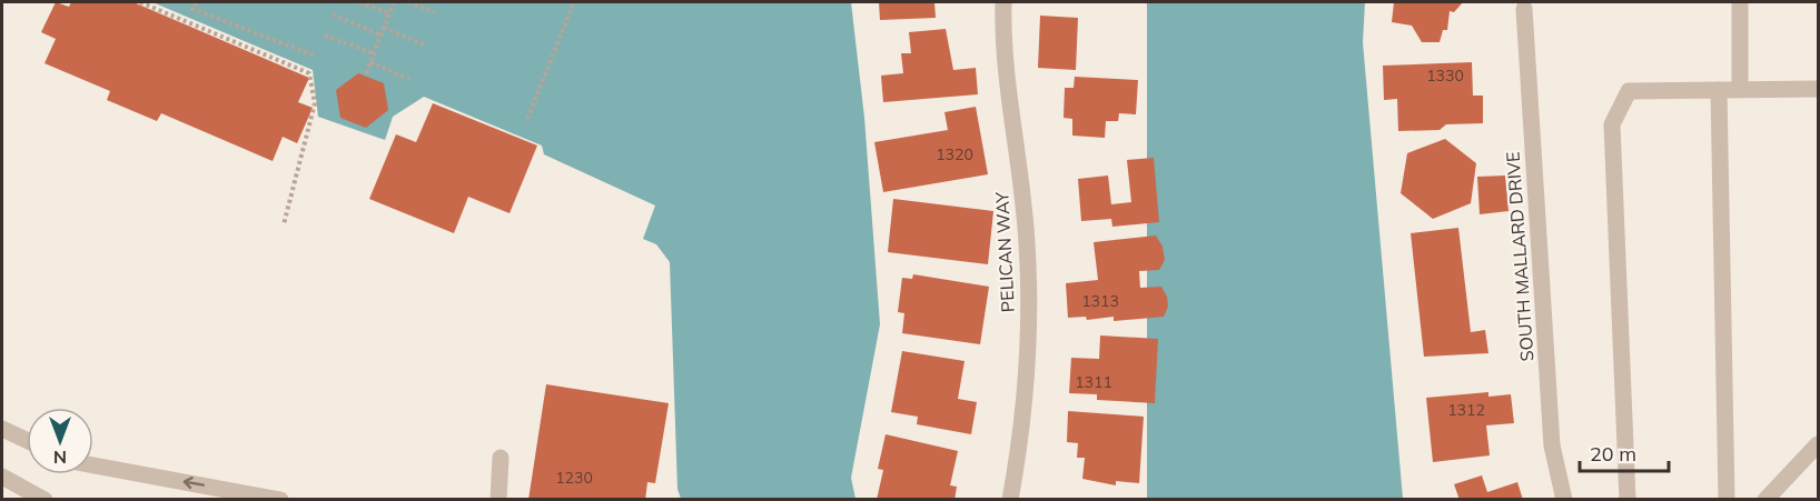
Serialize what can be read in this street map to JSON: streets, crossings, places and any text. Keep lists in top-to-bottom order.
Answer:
{
  "streets": {
    "street": ["PELICAN WAY", "SOUTH MALLARD DRIVE"]
  },
  "house_numbers": [
    "1330",
    "1320",
    "1313",
    "1311",
    "1312",
    "1230"
  ],
  "scale_bar": "20 m",
  "north": "bottom"
}
